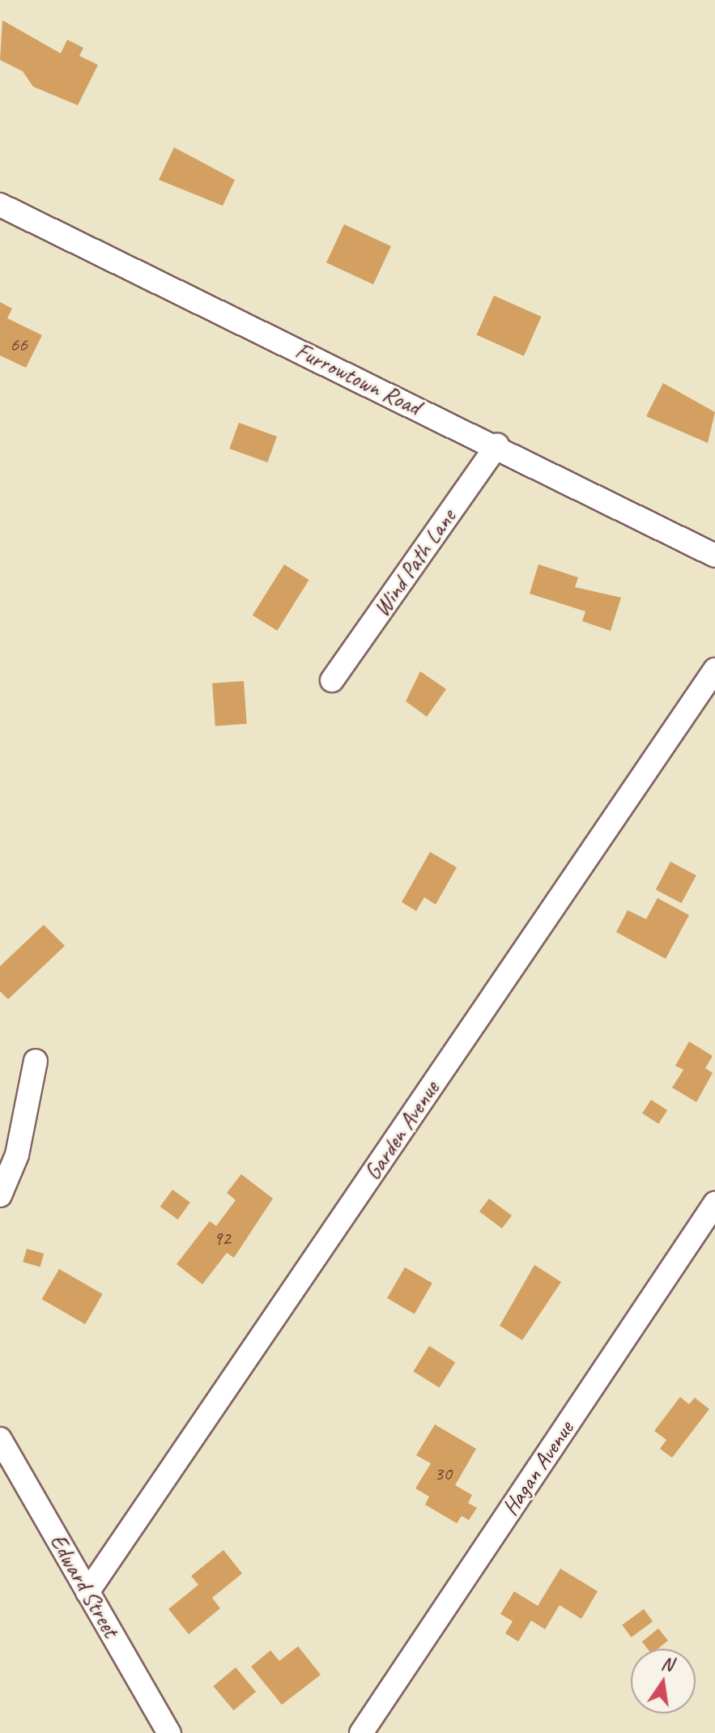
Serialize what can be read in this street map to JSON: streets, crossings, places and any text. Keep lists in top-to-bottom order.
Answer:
{
  "streets": {
    "street": [
      "Furrowtown Road",
      "Wind Path Lane",
      "Garden Avenue",
      "Hagan Avenue",
      "Edward Street"
    ]
  },
  "crossings": [
    ["Furrowtown Road", "Wind Path Lane"],
    ["Garden Avenue", "Edward Street"]
  ],
  "house_numbers": ["66", "92", "30"],
  "north": "top"
}
